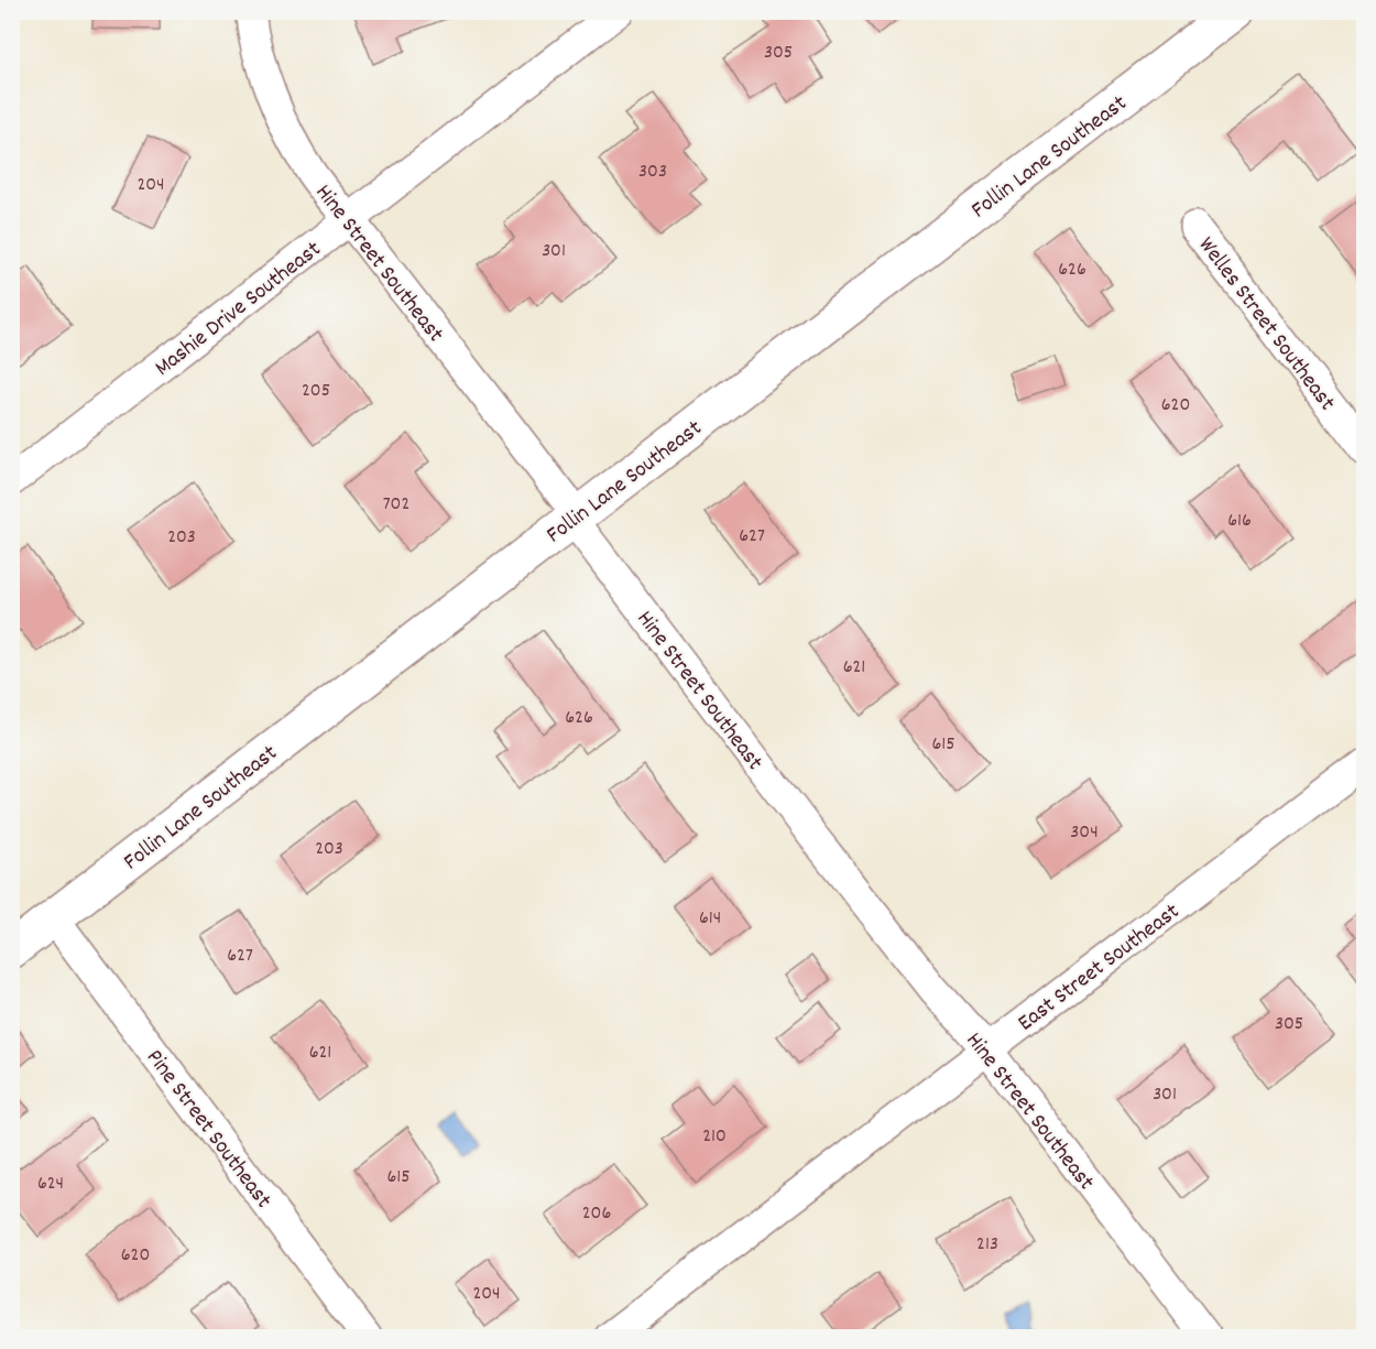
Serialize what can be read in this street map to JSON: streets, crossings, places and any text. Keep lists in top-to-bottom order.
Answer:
{
  "streets": {
    "street": [
      "Follin Lane Southeast",
      "Hine Street Southeast",
      "Mashie Drive Southeast",
      "Welles Street Southeast",
      "East Street Southeast",
      "Pine Street Southeast"
    ]
  },
  "crossings": [
    ["Follin Lane Southeast", "Hine Street Southeast"],
    ["Follin Lane Southeast", "Pine Street Southeast"],
    ["Hine Street Southeast", "Mashie Drive Southeast"],
    ["Hine Street Southeast", "East Street Southeast"]
  ],
  "house_numbers": [
    "305",
    "303",
    "204",
    "301",
    "626",
    "205",
    "620",
    "702",
    "616",
    "627",
    "203",
    "621",
    "626",
    "615",
    "304",
    "203",
    "614",
    "627",
    "305",
    "621",
    "301",
    "210",
    "615",
    "624",
    "206",
    "213",
    "620",
    "204"
  ]
}
